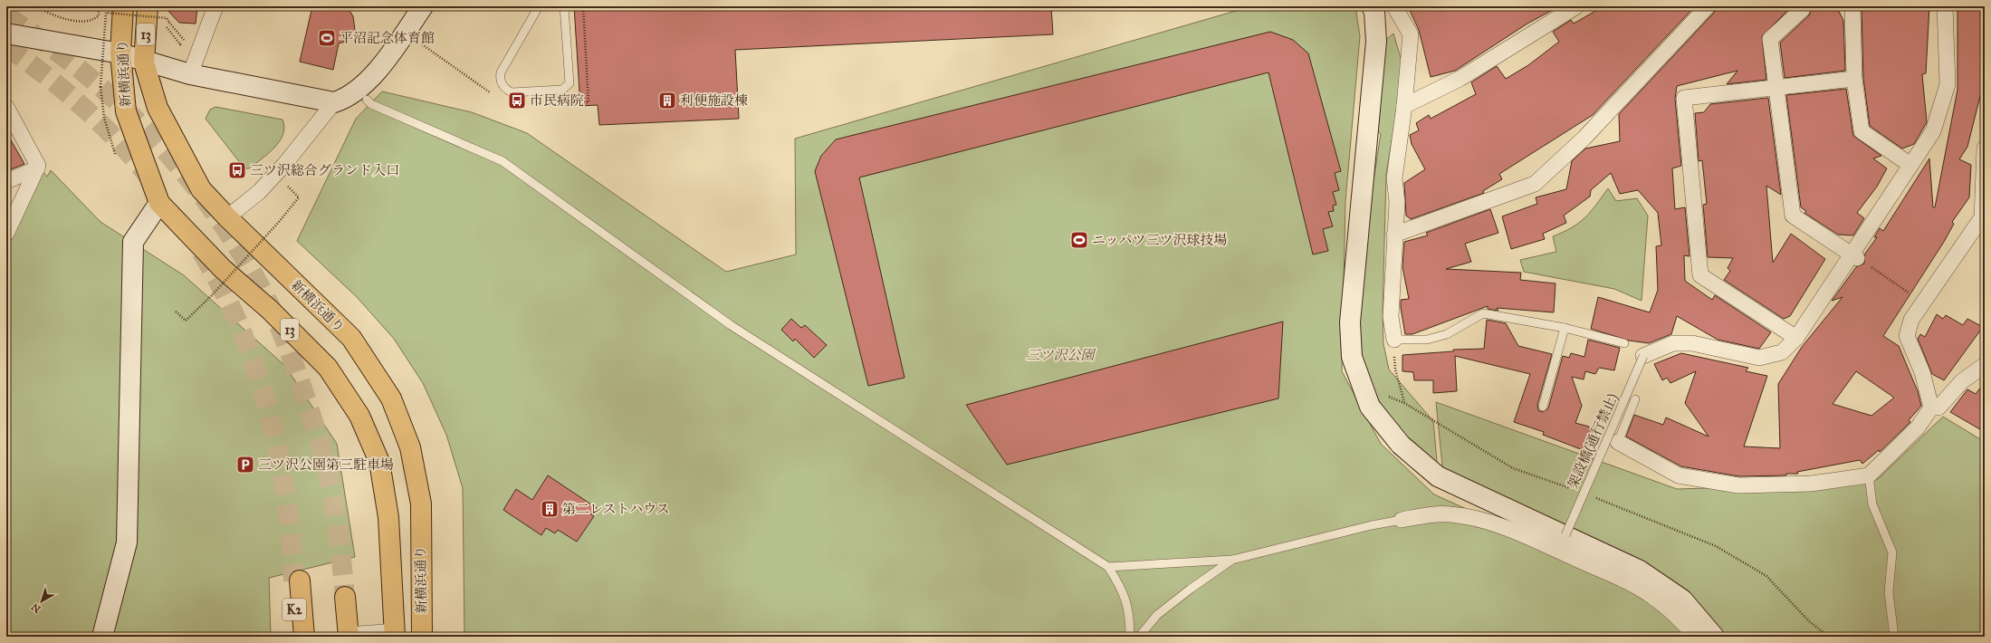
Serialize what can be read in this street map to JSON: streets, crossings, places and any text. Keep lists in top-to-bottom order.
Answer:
{
  "streets": {
    "main road": ["13", "新横浜通り", "K2"],
    "lane": ["架設橋(通行禁止)"]
  },
  "parks": ["三ツ沢公園"],
  "places": {
    "sports": ["平沼記念体育館", "ニッパツ三ツ沢球技場"],
    "bus stop": ["市民病院", "三ツ沢総合グランド入口"],
    "building": ["利便施設棟", "第二レストハウス"],
    "parking": ["三ツ沢公園第三駐車場"]
  },
  "north": "bottom left"
}
